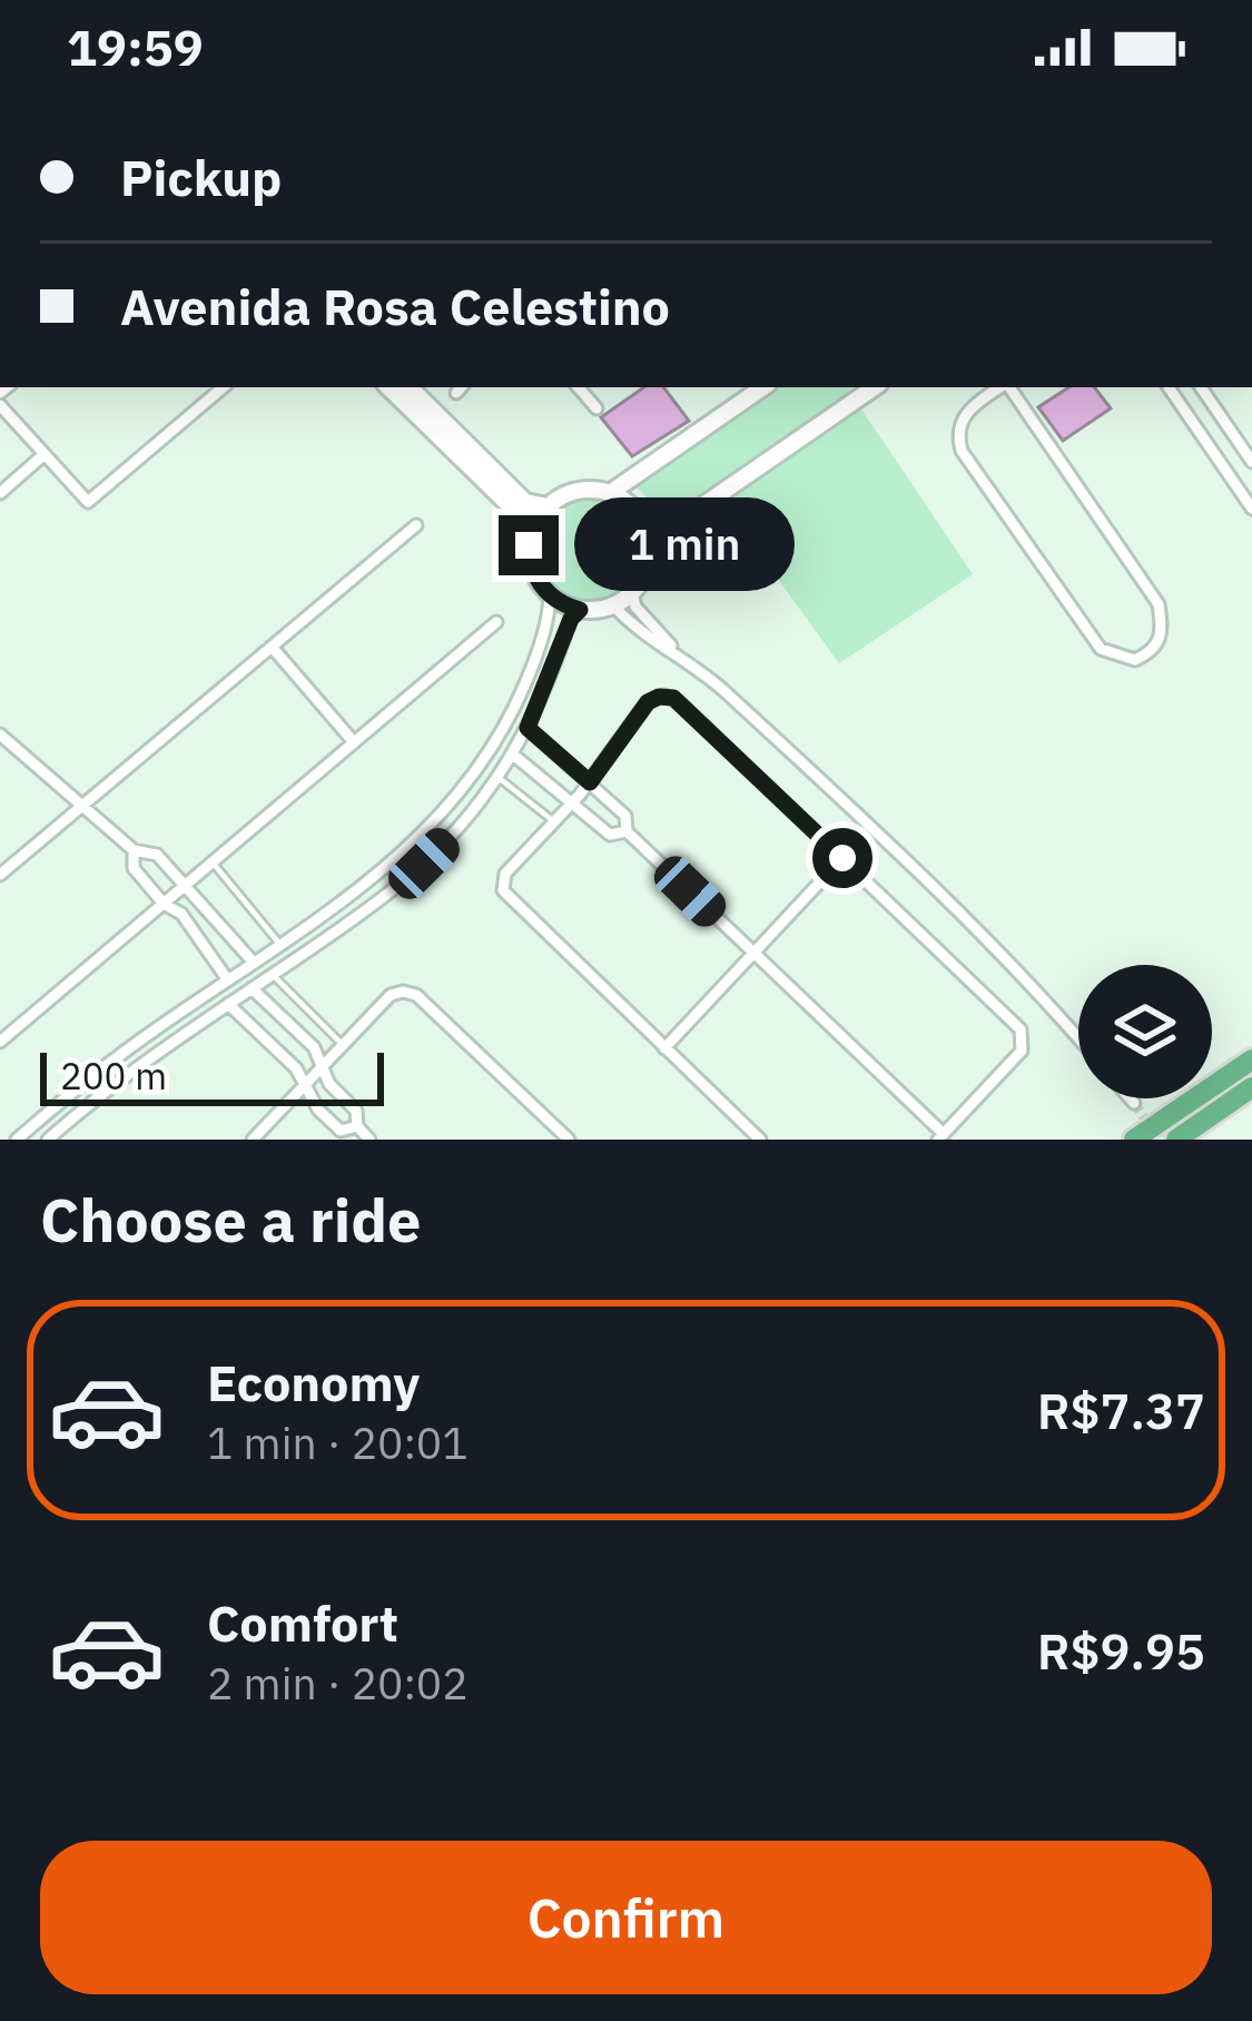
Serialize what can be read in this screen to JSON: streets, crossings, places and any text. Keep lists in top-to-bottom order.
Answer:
{
  "scale_bar": "200 m",
  "page": {
    "status": "19:59",
    "banner": ["Pickup", "Avenida Rosa Celestino"],
    "bubble": "1 min",
    "scale": "200 m",
    "heading": "Choose a ride",
    "list": [
      {
        "name": "Economy",
        "note": "1 min · 20:01",
        "value": "R$7.37"
      },
      {
        "name": "Comfort",
        "note": "2 min · 20:02",
        "value": "R$9.95"
      }
    ],
    "buttons": "Confirm"
  }
}
